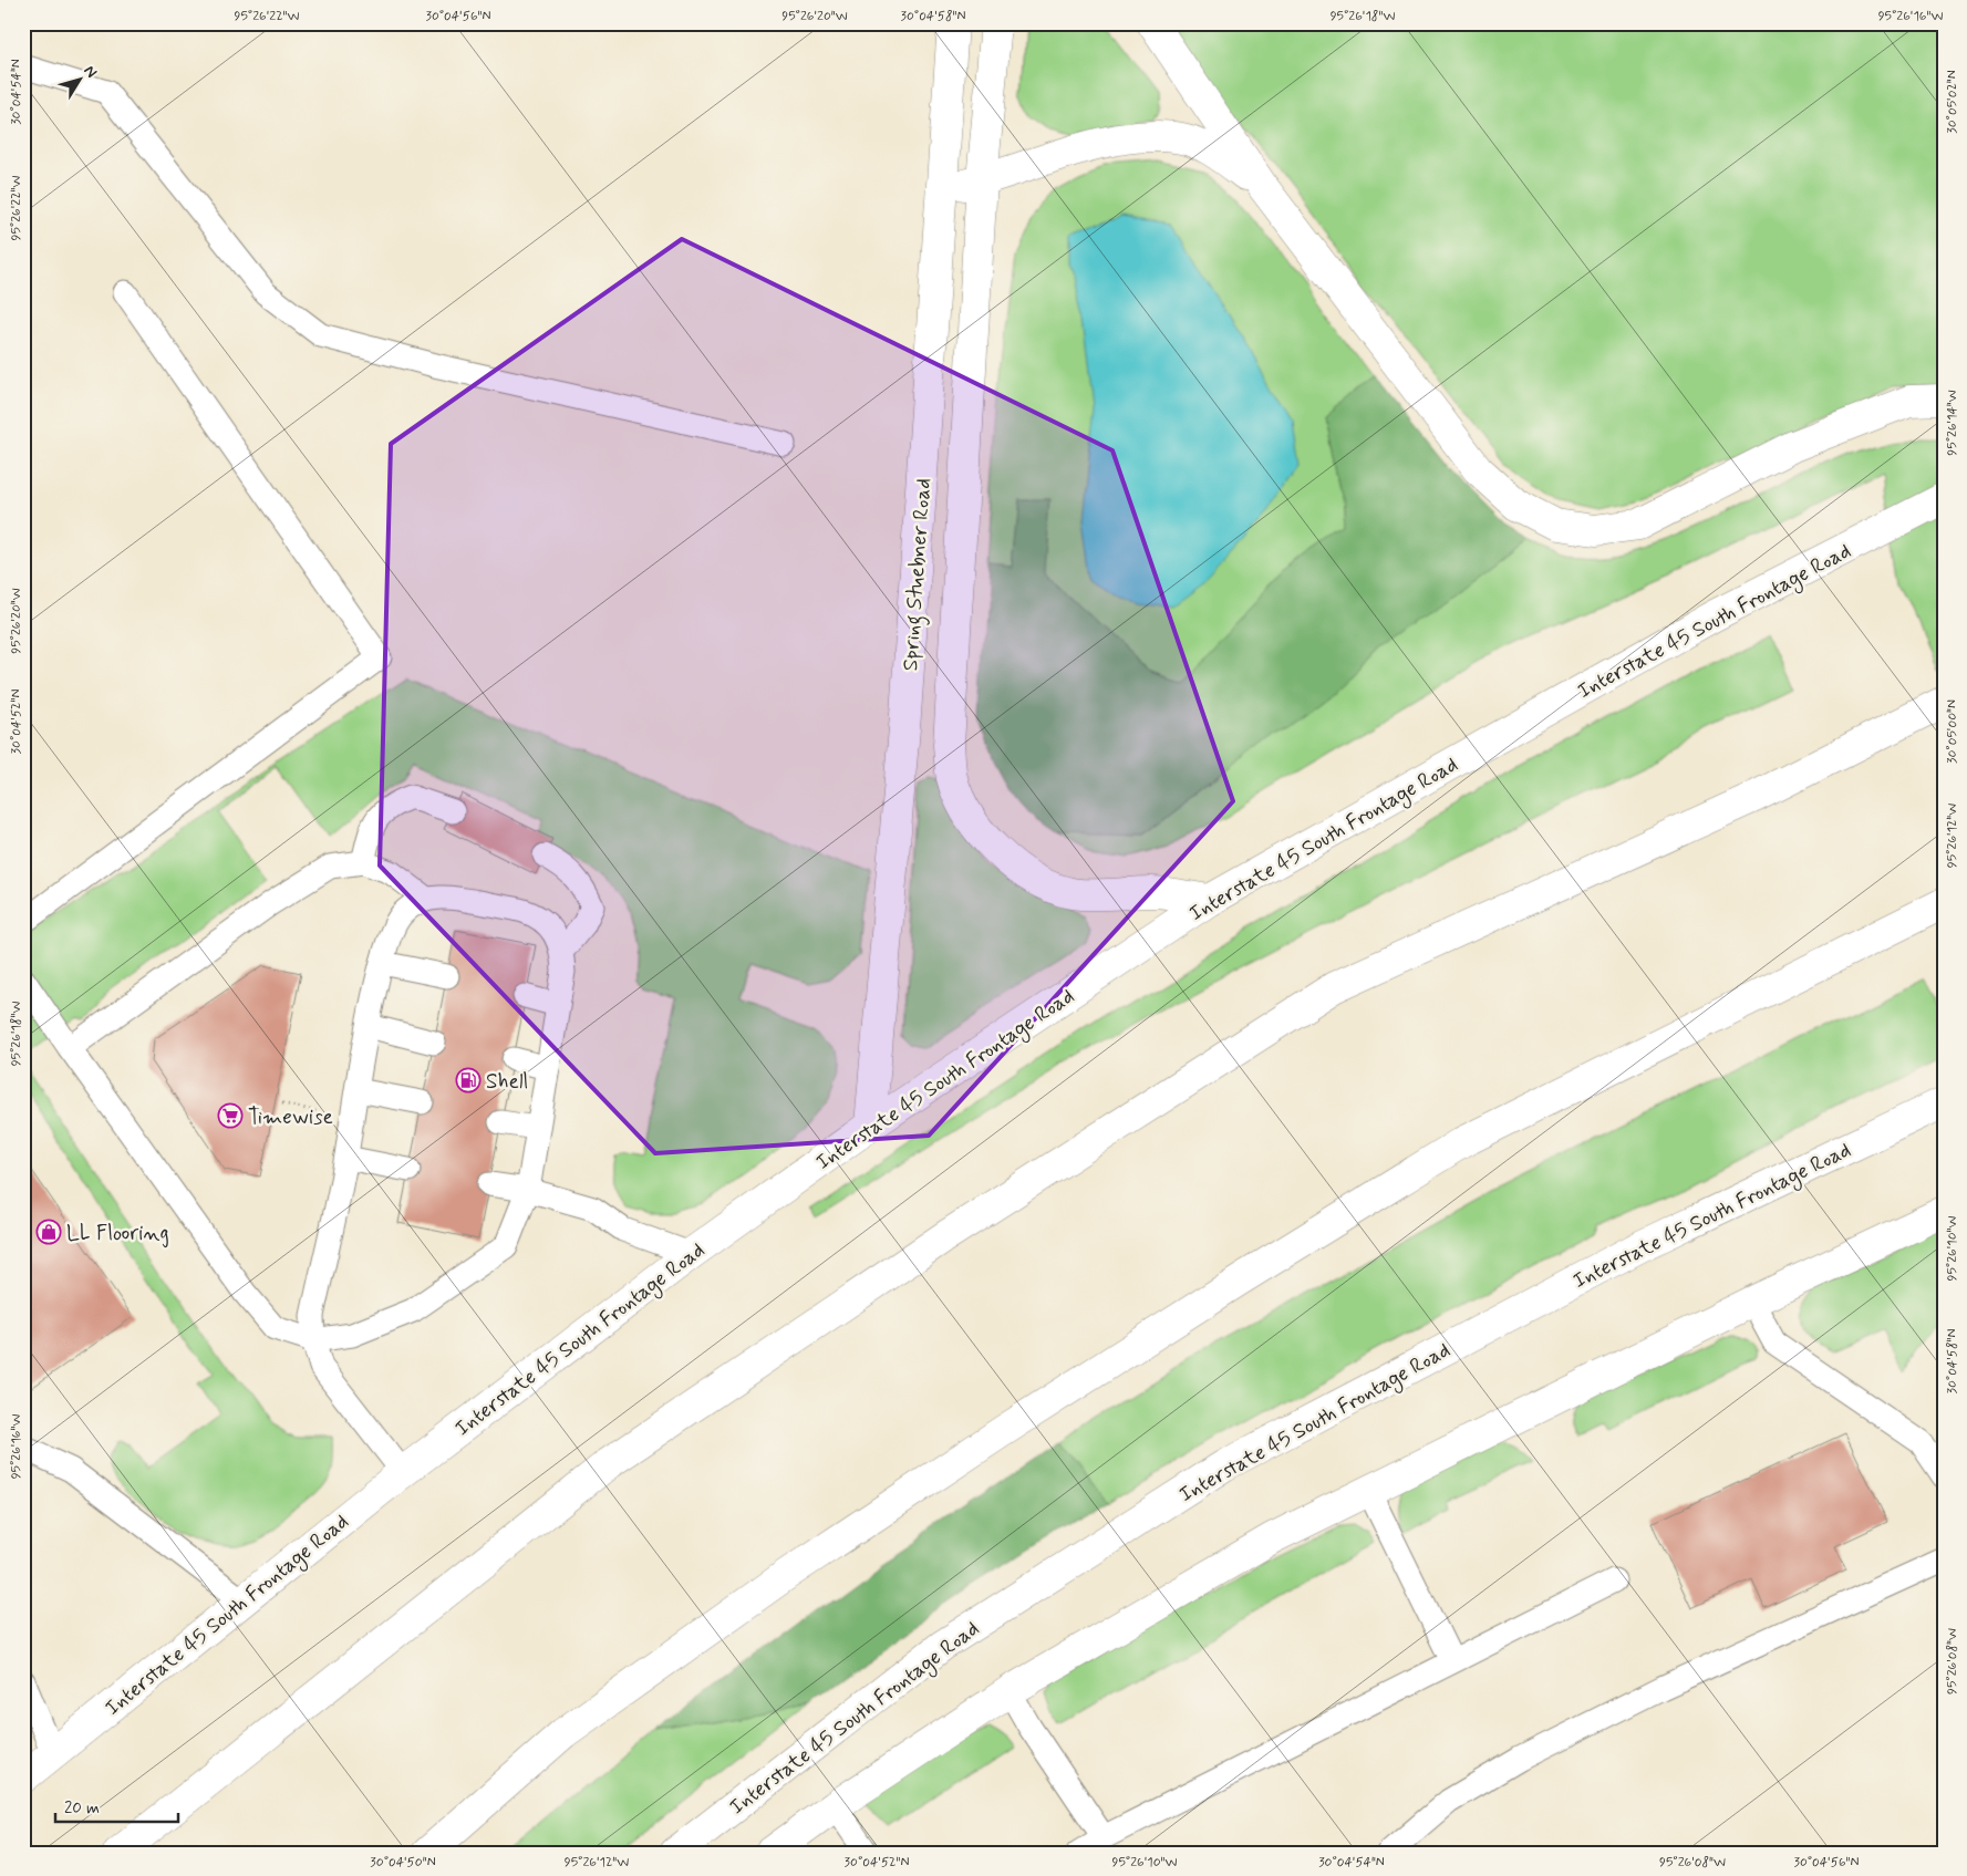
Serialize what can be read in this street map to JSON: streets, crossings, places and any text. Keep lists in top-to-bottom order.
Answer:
{
  "streets": {
    "main road": ["Spring Stuebner Road", "Interstate 45 South Frontage Road"]
  },
  "crossings": [
    ["Spring Stuebner Road", "Interstate 45 South Frontage Road"]
  ],
  "places": {
    "fuel station": ["Shell"],
    "supermarket": ["Timewise"],
    "shop": ["LL Flooring"]
  },
  "scale_bar": "20 m",
  "north": "top right",
  "coordinates": [
    "95°26'22\"W",
    "30°04'56\"N",
    "95°26'20\"W",
    "30°04'58\"N",
    "95°26'18\"W",
    "95°26'16\"W",
    "30°04'54\"N",
    "30°05'02\"N",
    "95°26'14\"W",
    "30°04'52\"N",
    "30°05'00\"N",
    "95°26'12\"W",
    "95°26'10\"W",
    "95°26'08\"W",
    "30°04'50\"N"
  ]
}
